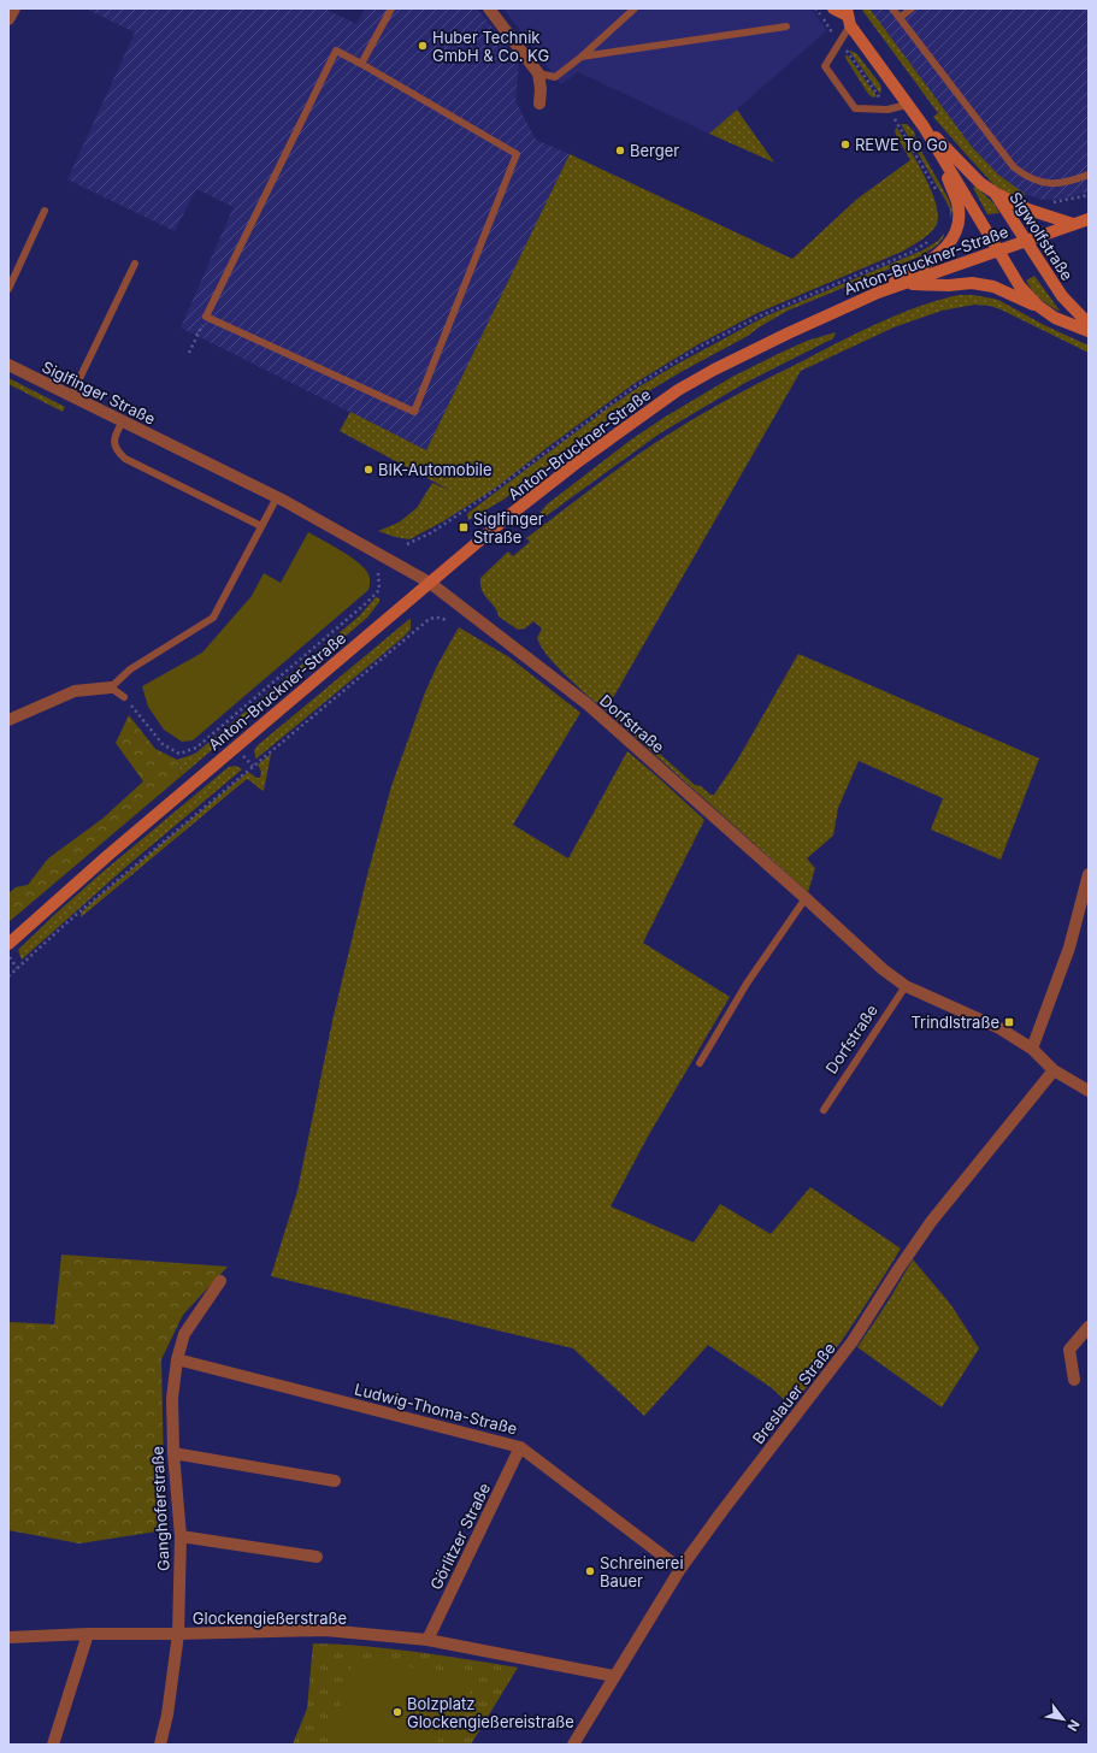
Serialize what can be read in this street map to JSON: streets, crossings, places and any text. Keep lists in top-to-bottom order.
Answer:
{
  "streets": {
    "main road": ["Sigwolfstraße", "Anton-Bruckner-Straße"],
    "street": [
      "Siglfinger Straße",
      "Dorfstraße",
      "Breslauer Straße",
      "Ludwig-Thoma-Straße",
      "Ganghoferstraße",
      "Görlitzer Straße",
      "Glockengießerstraße"
    ]
  },
  "crossings": [
    ["Sigwolfstraße", "Anton-Bruckner-Straße"],
    ["Anton-Bruckner-Straße", "Siglfinger Straße"],
    ["Anton-Bruckner-Straße", "Dorfstraße"],
    ["Siglfinger Straße", "Dorfstraße"],
    ["Dorfstraße", "Breslauer Straße"],
    ["Breslauer Straße", "Ludwig-Thoma-Straße"],
    ["Breslauer Straße", "Glockengießerstraße"],
    ["Ludwig-Thoma-Straße", "Ganghoferstraße"],
    ["Ludwig-Thoma-Straße", "Görlitzer Straße"],
    ["Ganghoferstraße", "Glockengießerstraße"],
    ["Görlitzer Straße", "Glockengießerstraße"]
  ],
  "places": {
    "other": [
      "Huber Technik GmbH & Co. KG",
      "REWE To Go",
      "Berger",
      "BIK-Automobile",
      "Schreinerei Bauer",
      "Bolzplatz Glockengießereistraße"
    ],
    "transit": ["Siglfinger Straße", "Trindlstraße"]
  },
  "north": "bottom right"
}
